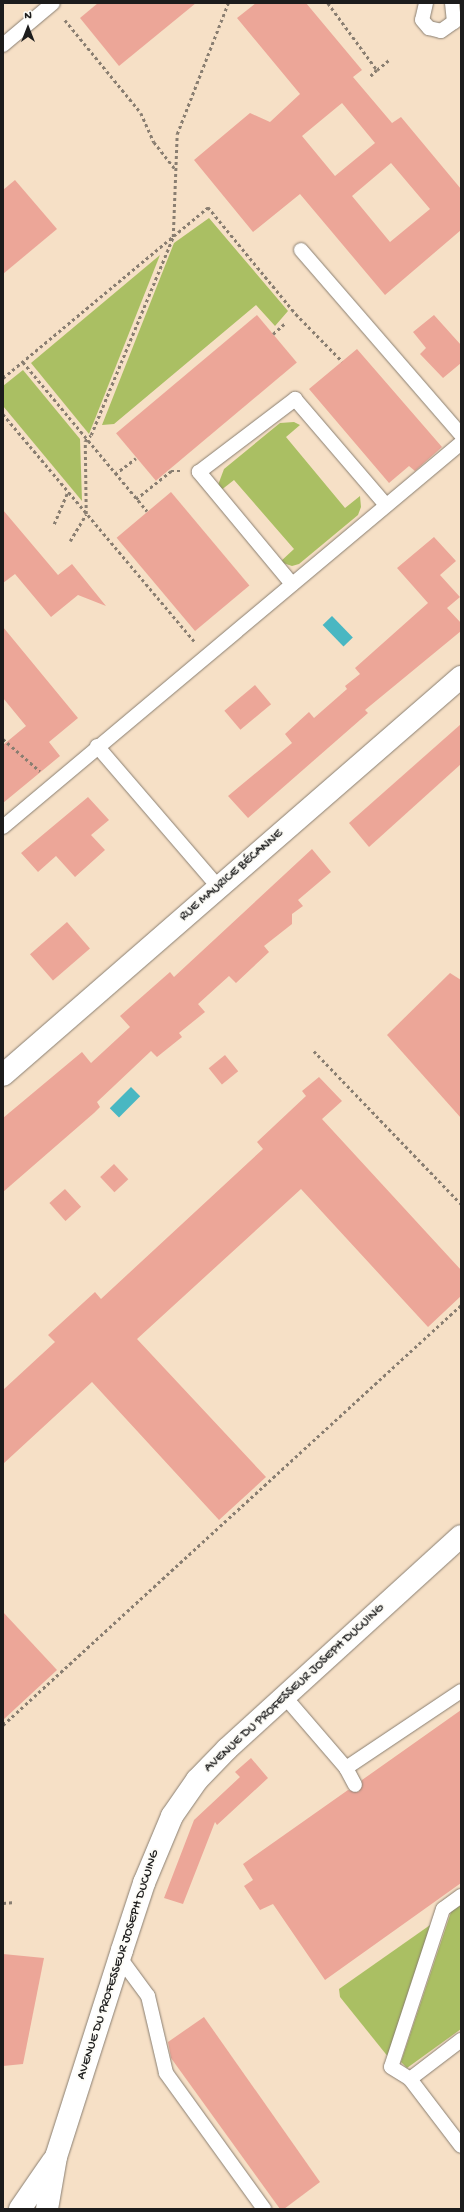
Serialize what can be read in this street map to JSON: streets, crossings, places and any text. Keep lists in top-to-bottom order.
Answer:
{
  "streets": {
    "street": ["RUE MAURICE BÉCANNE", "AVENUE DU PROFESSEUR JOSEPH DUCUING"]
  },
  "north": "top"
}
